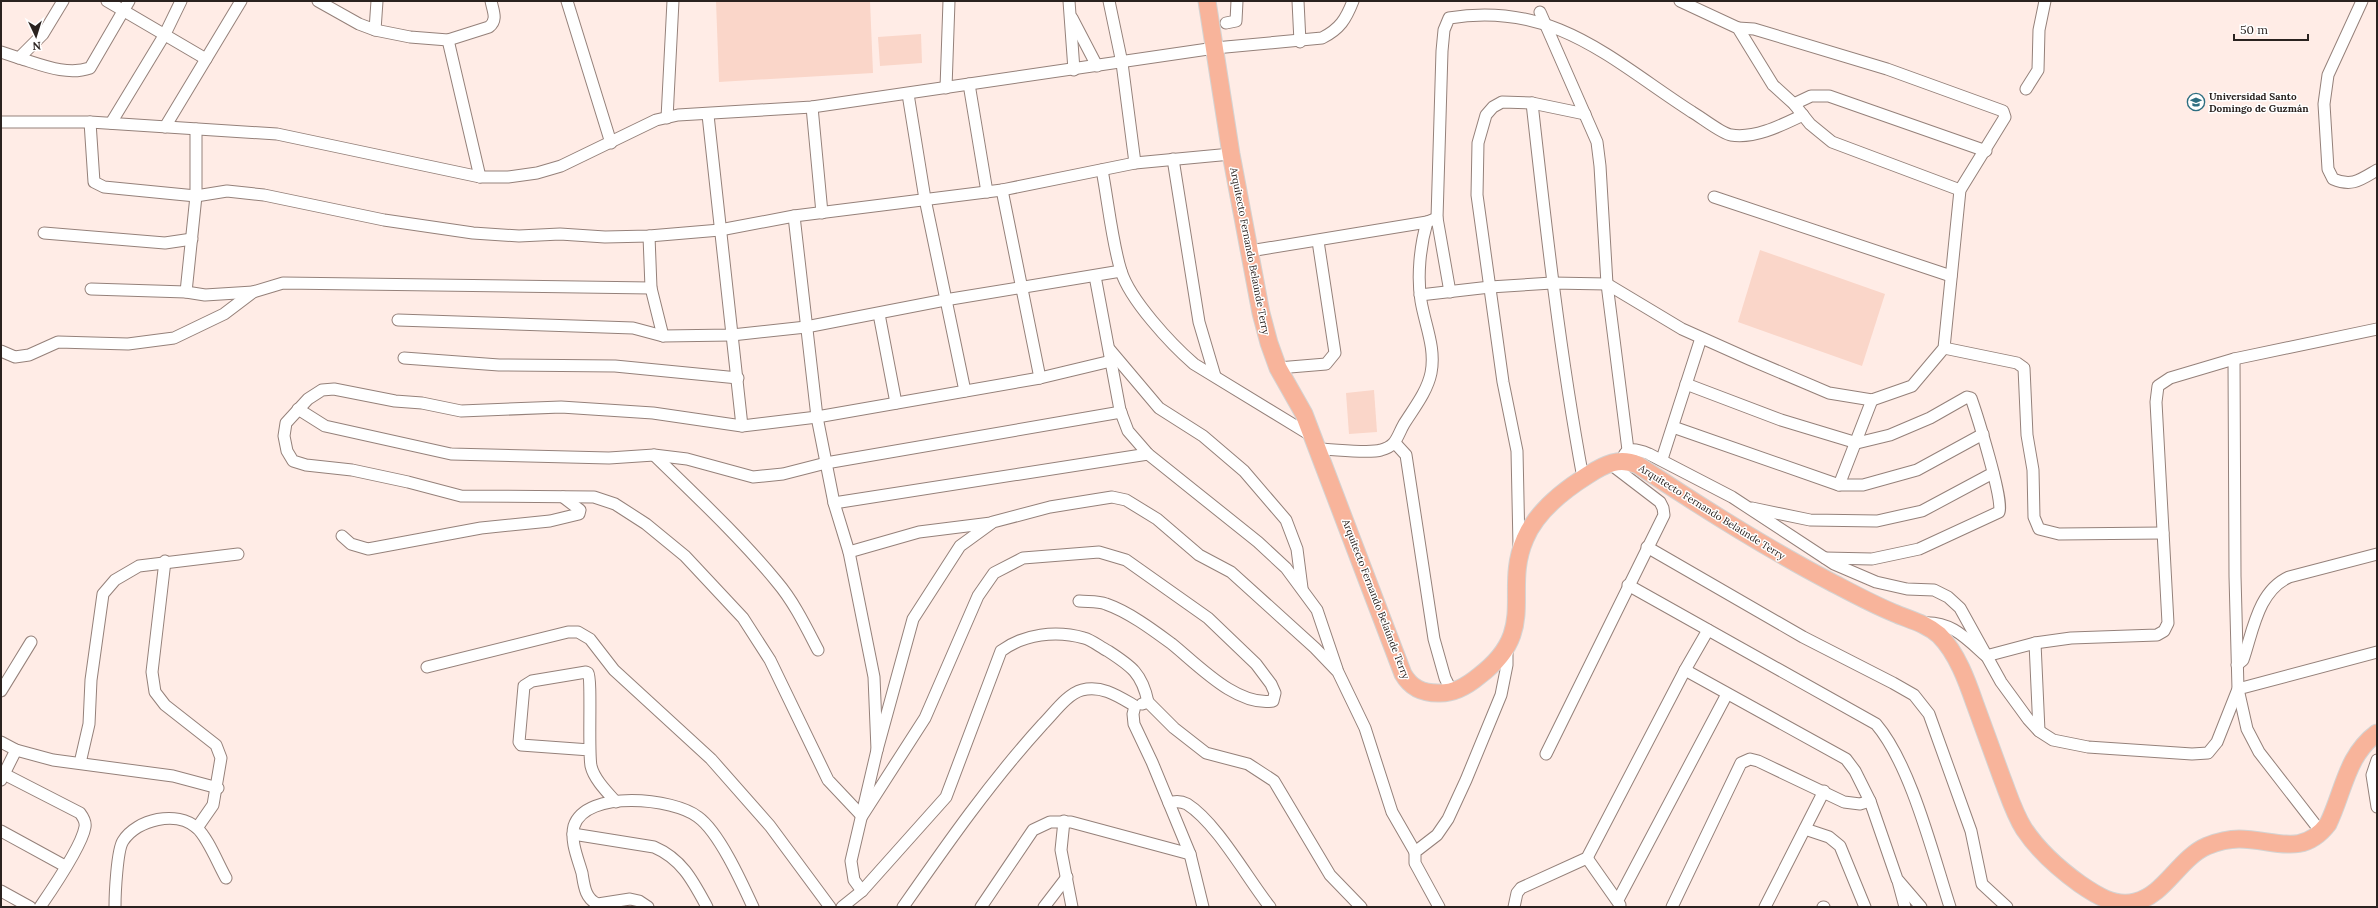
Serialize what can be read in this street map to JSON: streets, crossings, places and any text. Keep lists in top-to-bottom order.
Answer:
{
  "streets": {
    "main road": ["Arquitecto Fernando Belaúnde Terry"]
  },
  "places": {
    "school or university": ["Universidad Santo Domingo de Guzmán"]
  },
  "scale_bar": "50 m",
  "north": "bottom"
}
